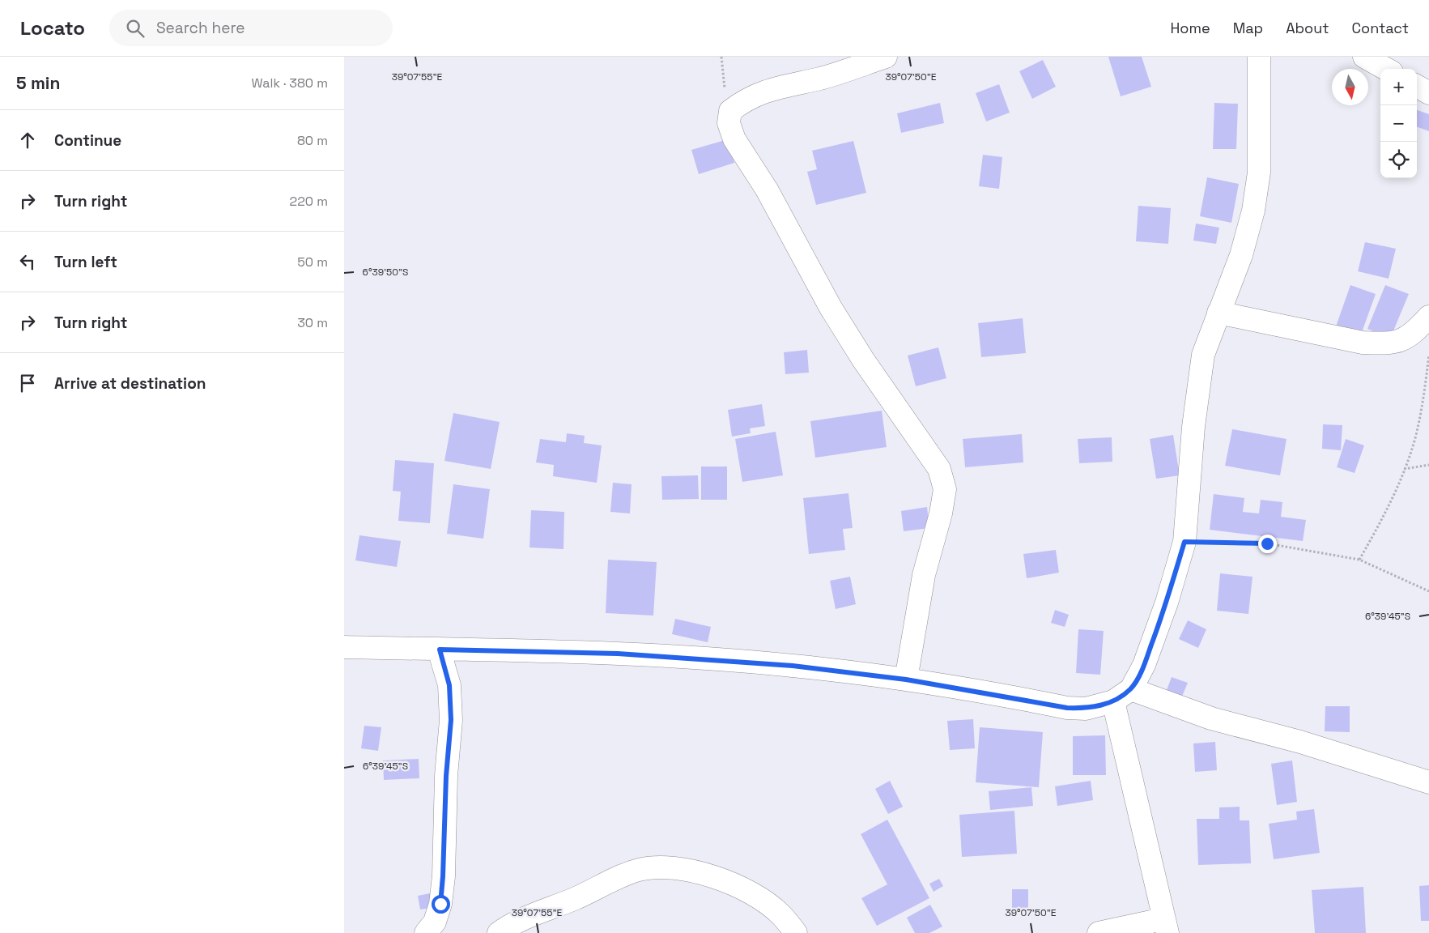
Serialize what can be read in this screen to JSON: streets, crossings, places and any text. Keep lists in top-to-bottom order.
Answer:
{
  "north": "bottom",
  "page": {
    "header": "Locato",
    "search": "Search here",
    "nav": [
      "Home",
      "Map",
      "About",
      "Contact"
    ],
    "heading": ["5 min", "Walk · 380 m"],
    "map_buttons": ["+", "−"],
    "list": [
      ["Continue", "80 m"],
      ["Turn right", "220 m"],
      ["Turn left", "50 m"],
      ["Turn right", "30 m"],
      "Arrive at destination"
    ]
  },
  "coordinates": [
    "39°07'55\"E",
    "39°07'50\"E",
    "6°39'50\"S",
    "6°39'45\"S"
  ]
}
